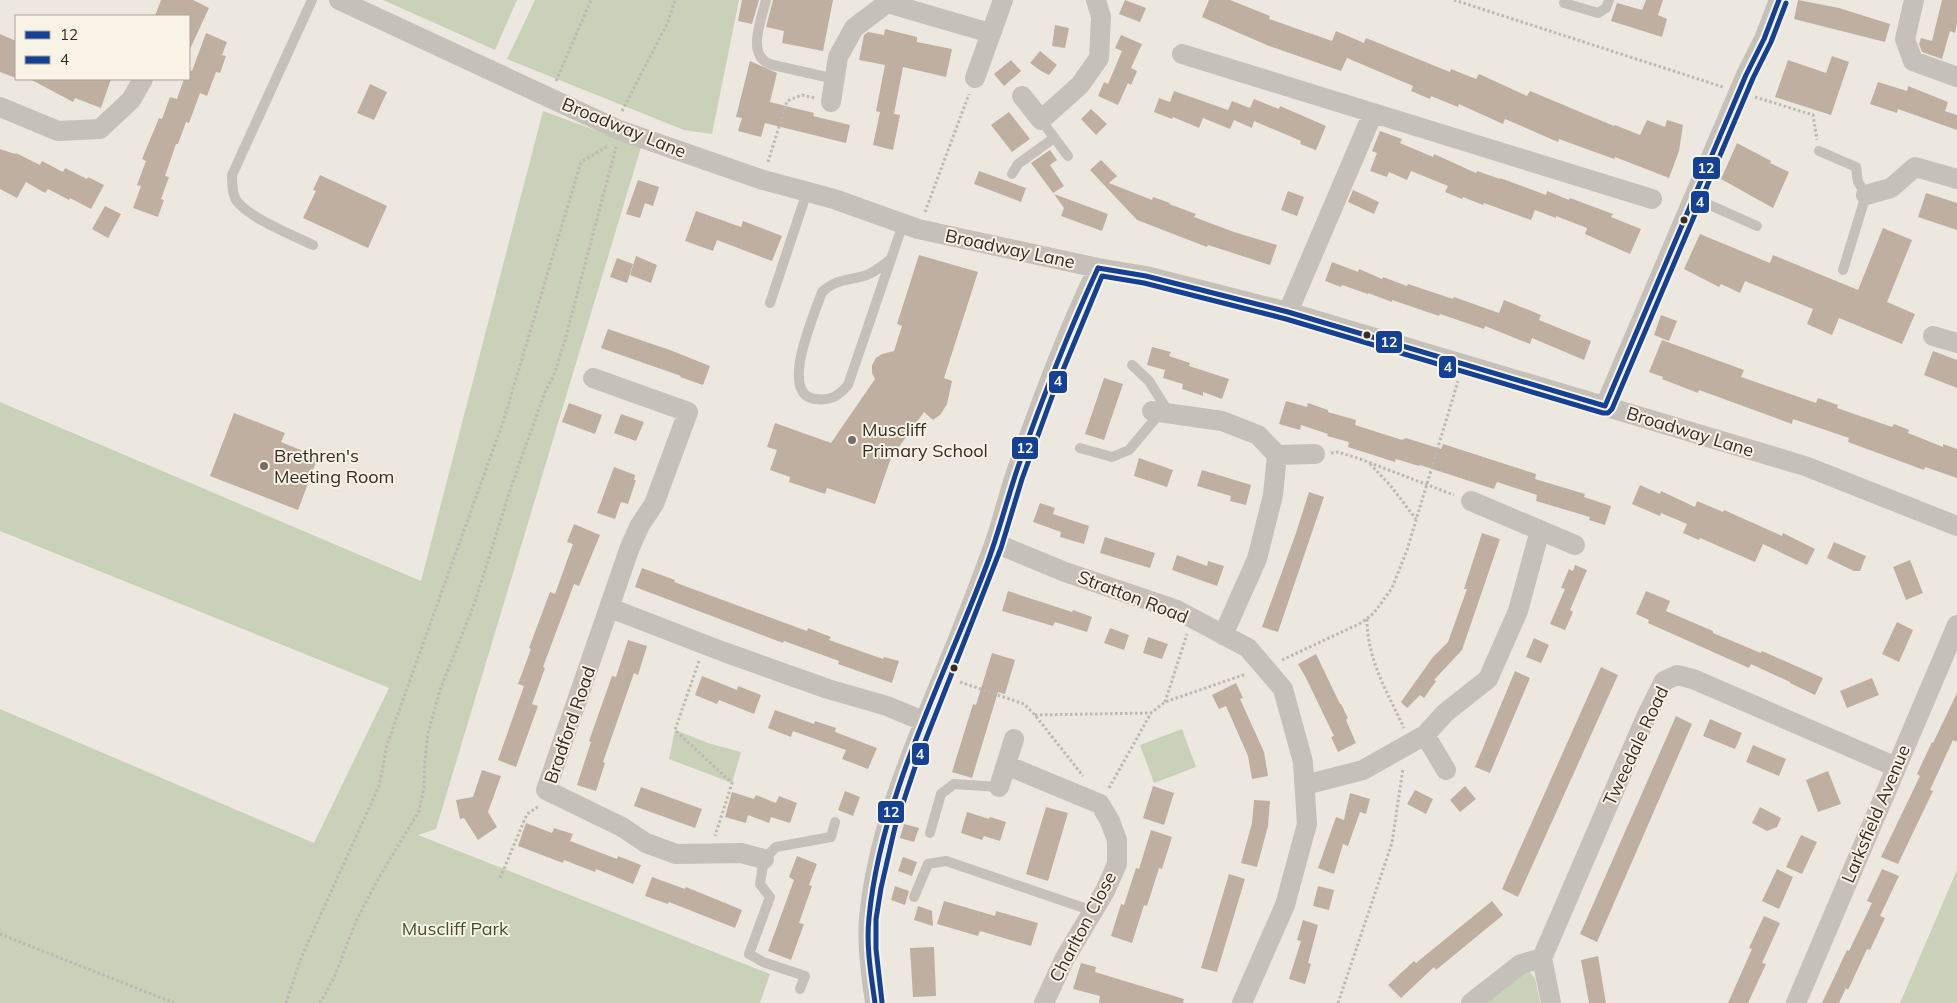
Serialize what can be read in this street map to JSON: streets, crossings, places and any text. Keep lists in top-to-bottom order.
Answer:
{
  "streets": {
    "street": [
      "Broadway Lane",
      "Stratton Road",
      "Bradford Road",
      "Tweedale Road",
      "Larksfield Avenue",
      "Charlton Close"
    ]
  },
  "crossings": [
    ["Tweedale Road", "Larksfield Avenue"]
  ],
  "parks": ["Muscliff Park"],
  "places": ["Muscliff Primary School", "Brethren's Meeting Room"],
  "lines": ["transit line 12", "transit line 4"],
  "legend": ["12", "4"]
}
